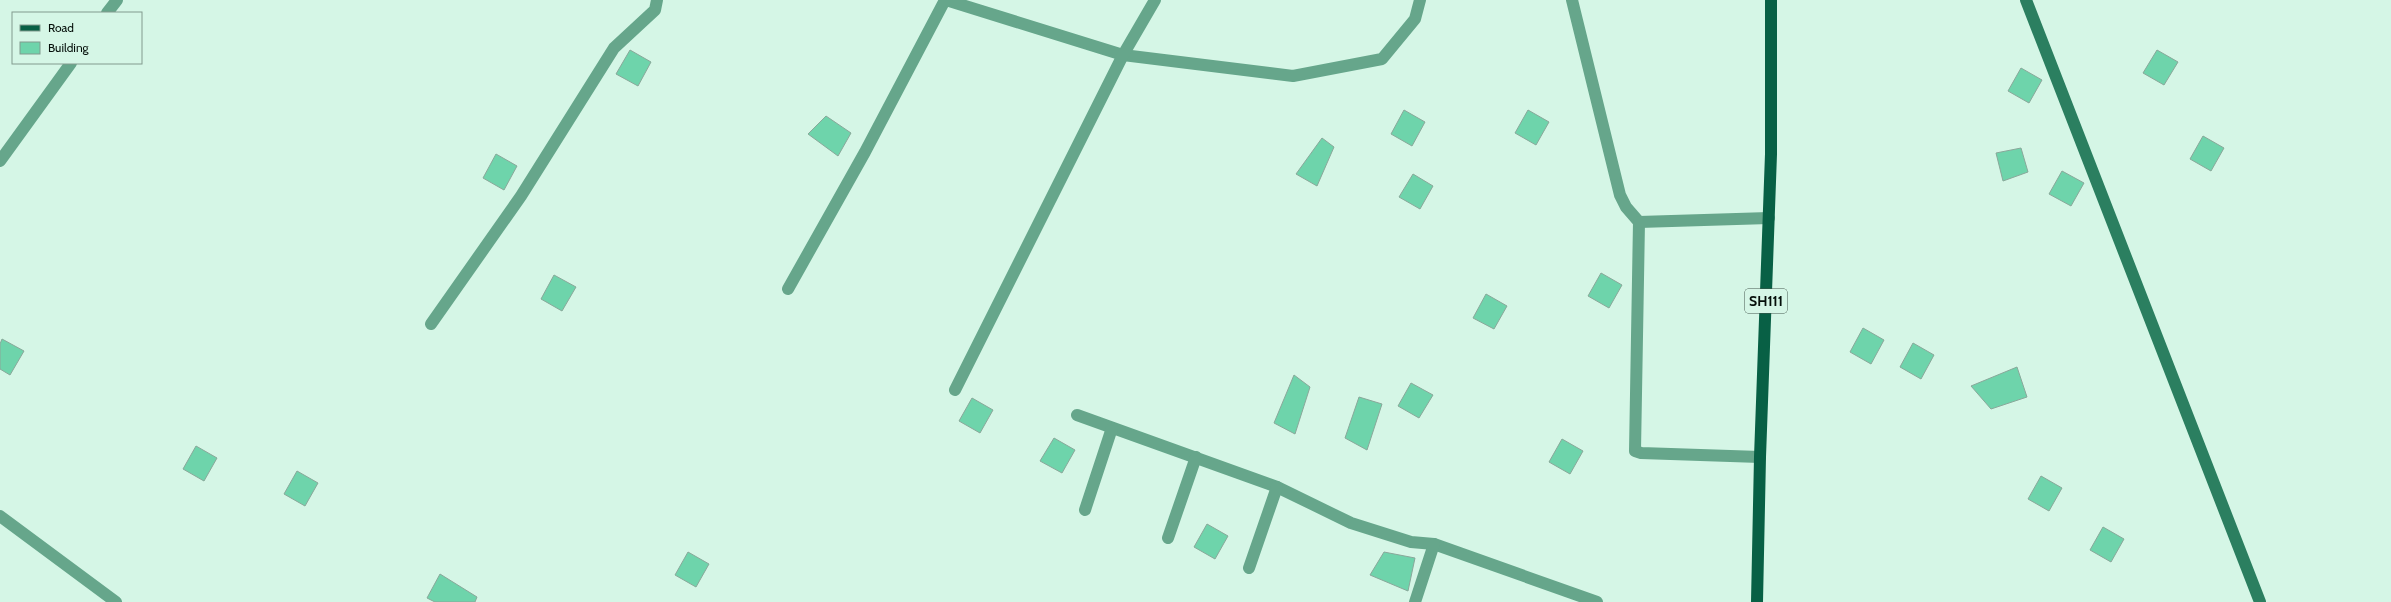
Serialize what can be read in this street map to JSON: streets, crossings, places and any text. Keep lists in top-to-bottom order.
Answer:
{
  "streets": {
    "main road": ["SH111"]
  },
  "legend": ["Road", "Building"]
}
